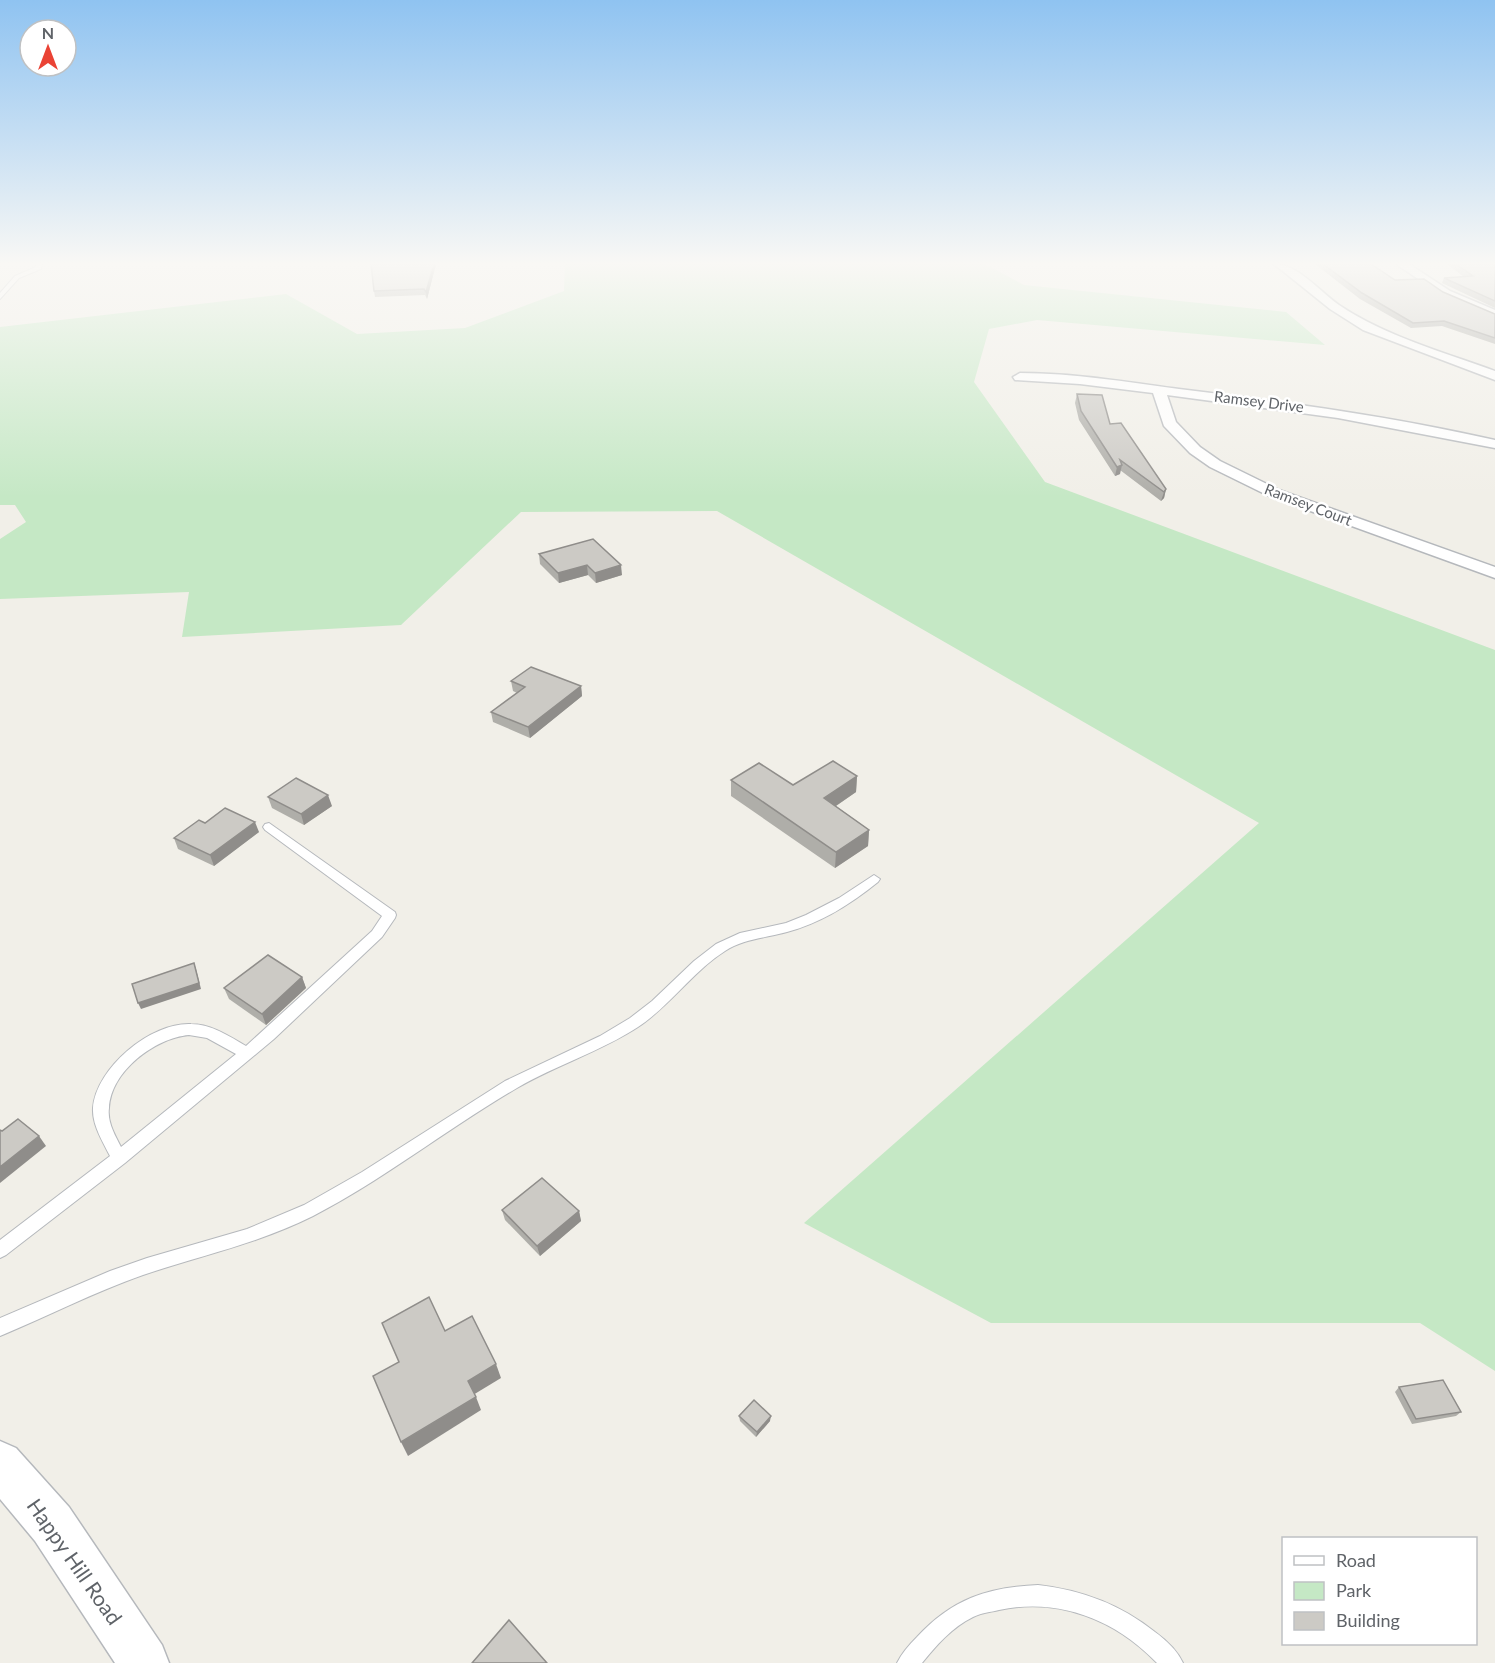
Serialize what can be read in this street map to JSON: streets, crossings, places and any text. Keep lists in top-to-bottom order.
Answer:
{
  "streets": {
    "street": ["Ramsey Drive", "Ramsey Court", "Happy Hill Road"]
  },
  "crossings": [
    ["Ramsey Drive", "Ramsey Court"]
  ],
  "legend": ["Road", "Park", "Building"],
  "north": "top"
}
